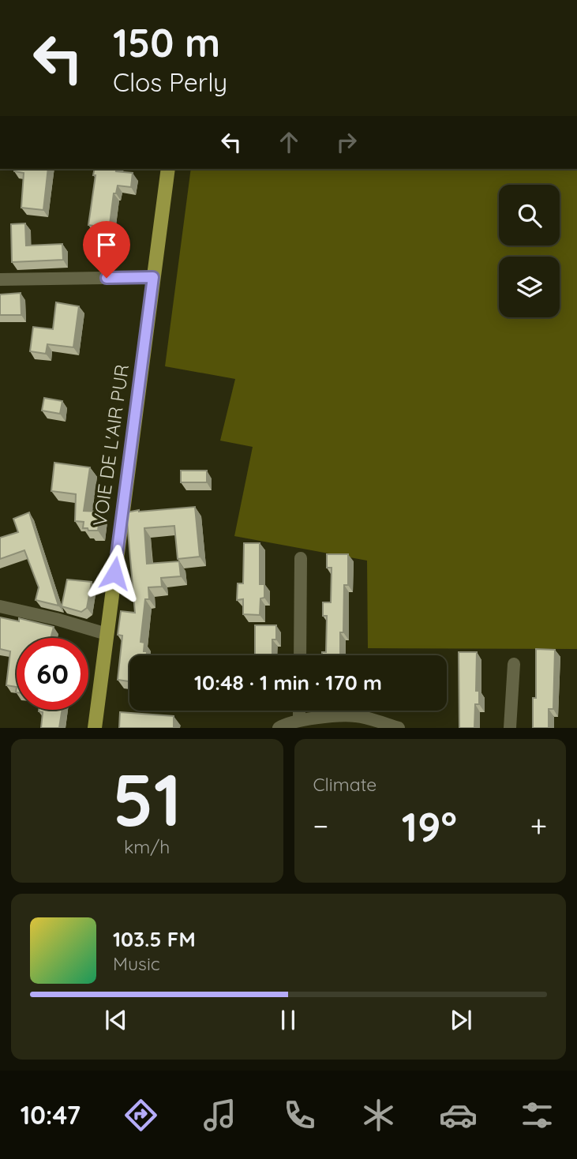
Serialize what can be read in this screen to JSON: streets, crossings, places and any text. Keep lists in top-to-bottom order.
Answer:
{
  "streets": {
    "main road": ["VOIE DE L'AIR PUR"]
  },
  "page": {
    "turn": ["150 m", "Clos Perly"],
    "limit": "60",
    "trip": "10:48 · 1 min · 170 m",
    "tile": [
      ["51", "km/h"],
      "Climate"
    ],
    "heat": ["−", "19°", "+"],
    "song": ["103.5 FM", "Music"],
    "tabs": "10:47"
  }
}
